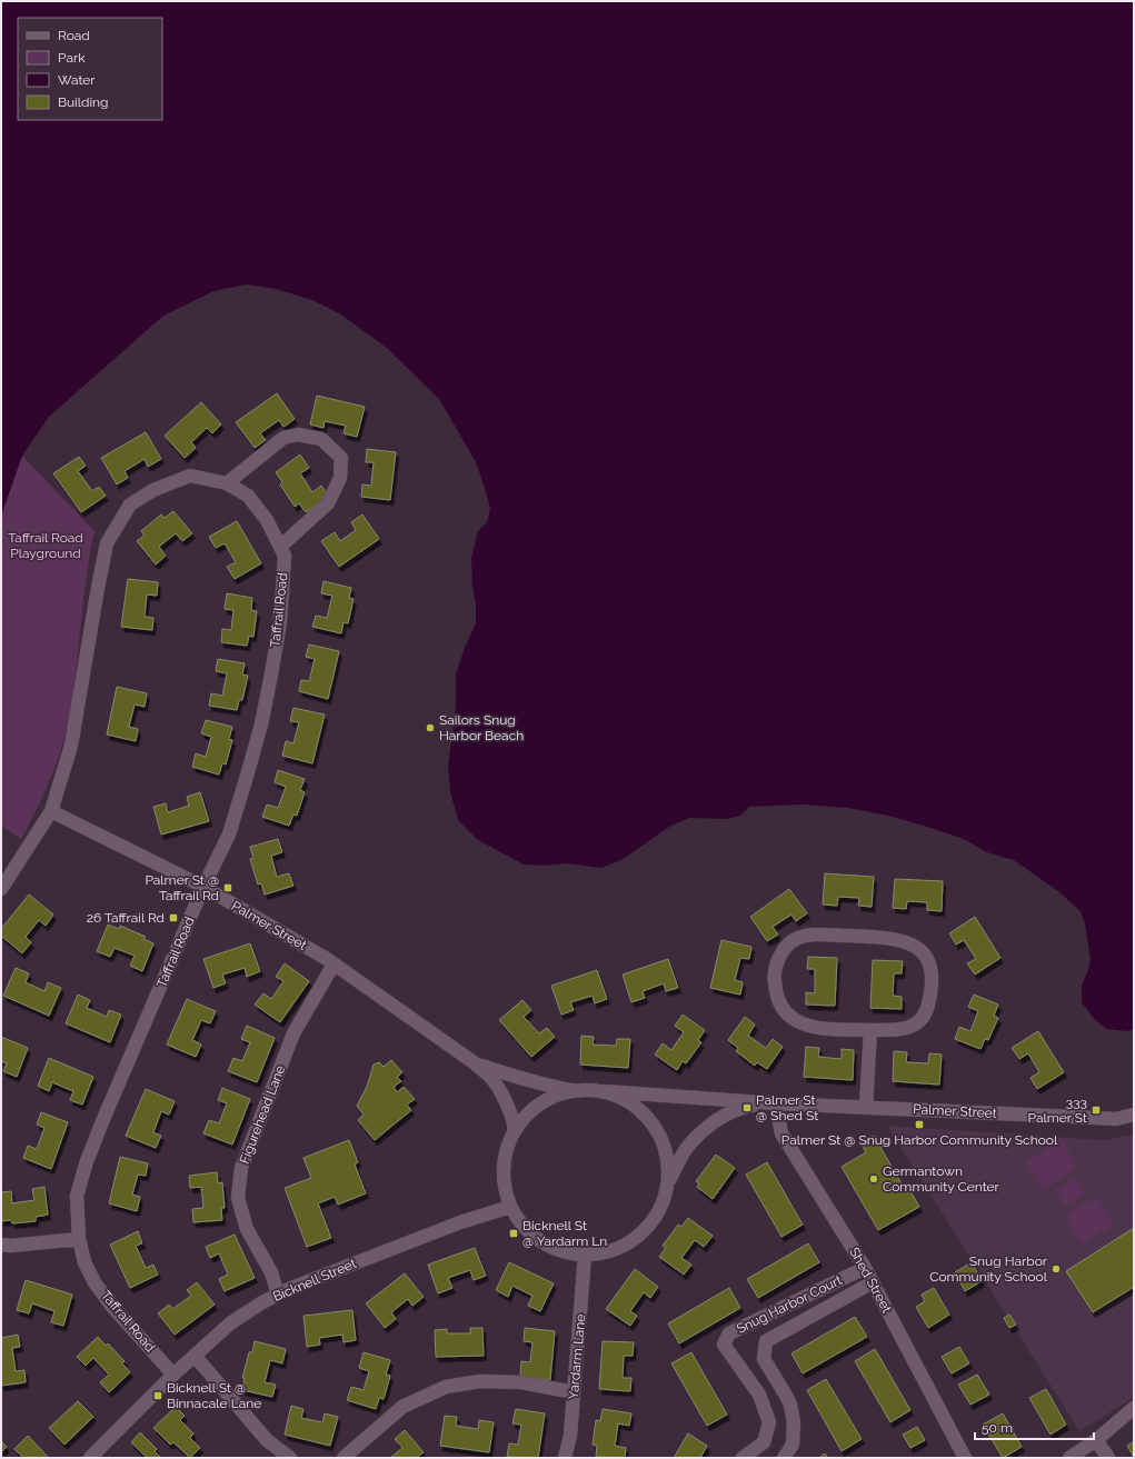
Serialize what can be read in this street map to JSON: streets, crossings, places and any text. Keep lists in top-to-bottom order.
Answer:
{
  "streets": {
    "street": [
      "Taffrail Road",
      "Palmer Street",
      "Figurehead Lane",
      "Bicknell Street",
      "Shed Street",
      "Snug Harbor Court",
      "Yardarm Lane"
    ]
  },
  "crossings": [
    ["Taffrail Road", "Palmer Street"],
    ["Taffrail Road", "Bicknell Street"],
    ["Palmer Street", "Figurehead Lane"],
    ["Palmer Street", "Shed Street"],
    ["Figurehead Lane", "Bicknell Street"],
    ["Shed Street", "Snug Harbor Court"]
  ],
  "parks": ["Taffrail Road Playground"],
  "places": {
    "other": ["Sailors Snug Harbor Beach", "Germantown Community Center", "Snug Harbor Community School"],
    "transit": [
      "Palmer St @ Taffrail Rd",
      "26 Taffrail Rd",
      "Palmer St @ Shed St",
      "333 Palmer St",
      "Palmer St @ Snug Harbor Community School",
      "Bicknell St @ Yardarm Ln",
      "Bicknell St @ Binnacale Lane"
    ]
  },
  "legend": [
    "Road",
    "Park",
    "Water",
    "Building"
  ],
  "scale_bar": "50 m"
}
